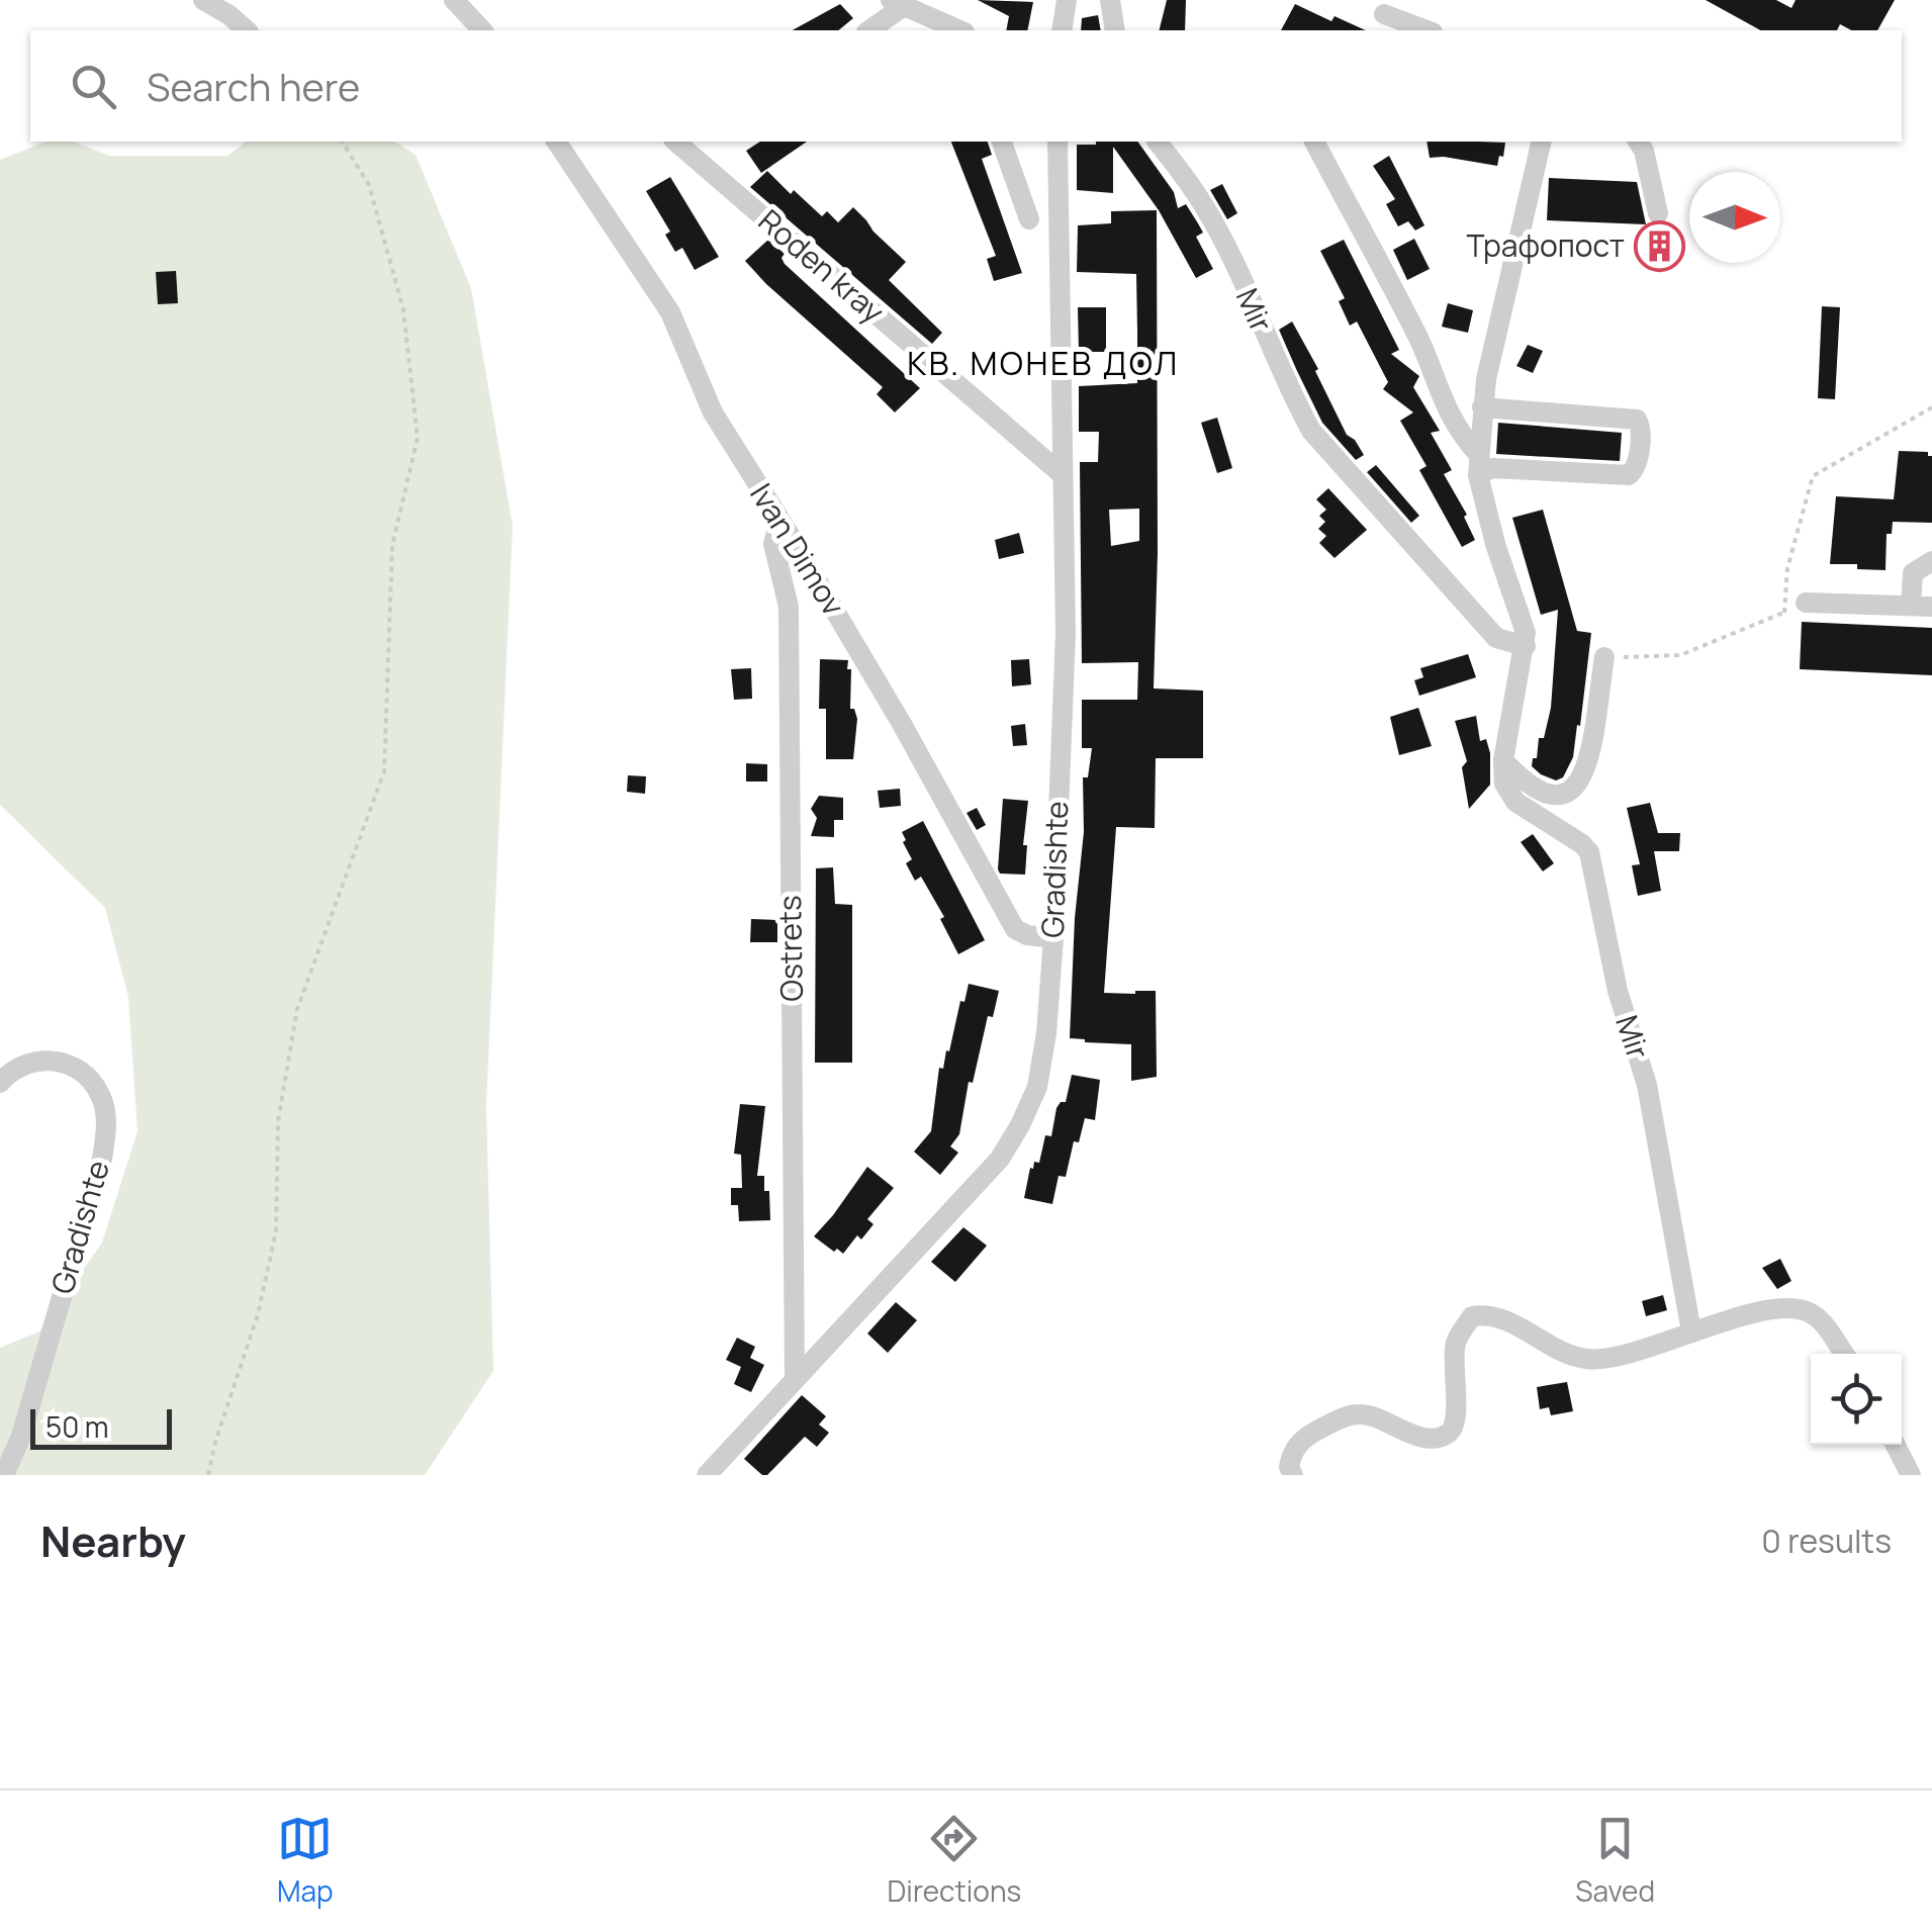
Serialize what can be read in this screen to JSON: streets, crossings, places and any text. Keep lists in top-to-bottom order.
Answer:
{
  "streets": {
    "street": [
      "Roden kray",
      "Mir",
      "Ivan Dimov",
      "Gradishte",
      "Ostrets"
    ]
  },
  "crossings": [
    ["Roden kray", "Gradishte"],
    ["Ivan Dimov", "Gradishte"],
    ["Ivan Dimov", "Ostrets"],
    ["Gradishte", "Ostrets"]
  ],
  "districts": ["КВ. МОНЕВ ДОЛ"],
  "places": {
    "building": ["Трафопост"]
  },
  "scale_bar": "50 m",
  "north": "right",
  "page": {
    "search": "Search here",
    "scale": "50 m",
    "heading": ["Nearby", "0 results"],
    "nav": ["Map", "Directions", "Saved"]
  }
}
